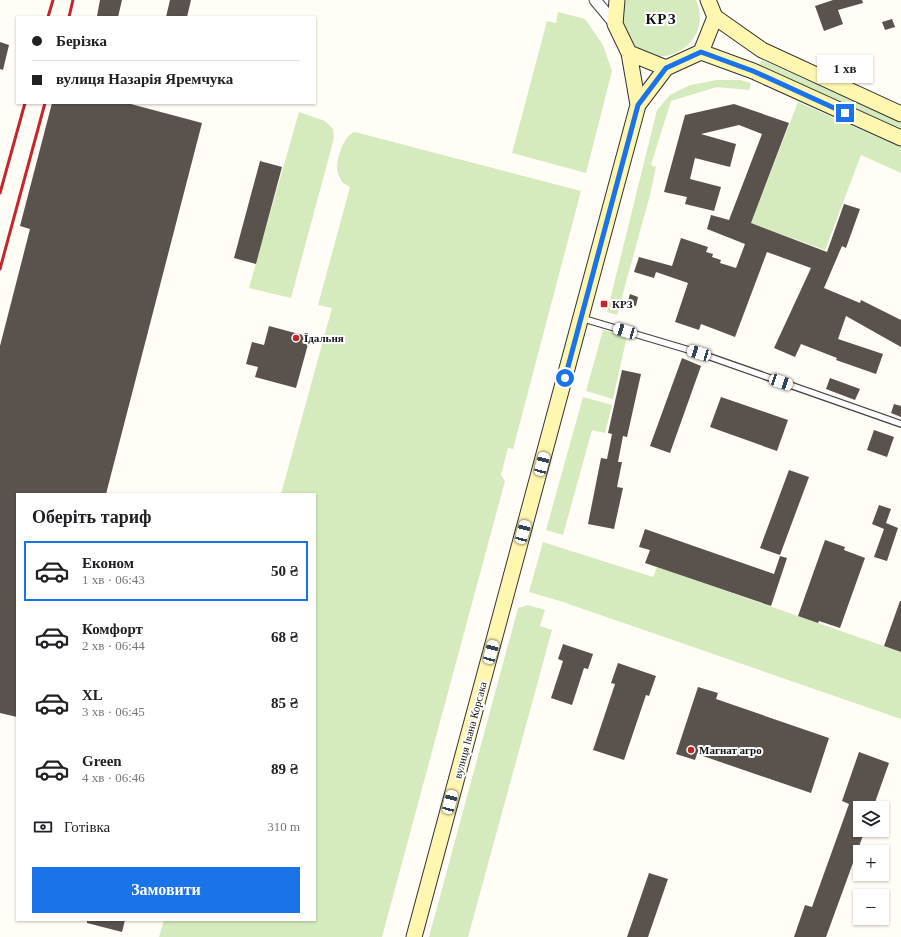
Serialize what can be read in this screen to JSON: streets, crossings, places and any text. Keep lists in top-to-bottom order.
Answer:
{
  "streets": {
    "street": ["вулиця Івана Корсака"]
  },
  "districts": ["КРЗ"],
  "places": {
    "transit": ["КРЗ"],
    "other": ["Їдальня", "Магнат агро"]
  },
  "page": {
    "banner": ["Берізка", "вулиця Назарія Яремчука"],
    "bubble": "1 хв",
    "heading": "Оберіть тариф",
    "list": [
      {
        "name": "Економ",
        "note": "1 хв · 06:43",
        "value": "50 ₴"
      },
      {
        "name": "Комфорт",
        "note": "2 хв · 06:44",
        "value": "68 ₴"
      },
      {
        "name": "XL",
        "note": "3 хв · 06:45",
        "value": "85 ₴"
      },
      {
        "name": "Green",
        "note": "4 хв · 06:46",
        "value": "89 ₴"
      }
    ],
    "map_buttons": ["+", "−"],
    "pay": ["Готівка", "310 m"],
    "buttons": "Замовити"
  }
}
